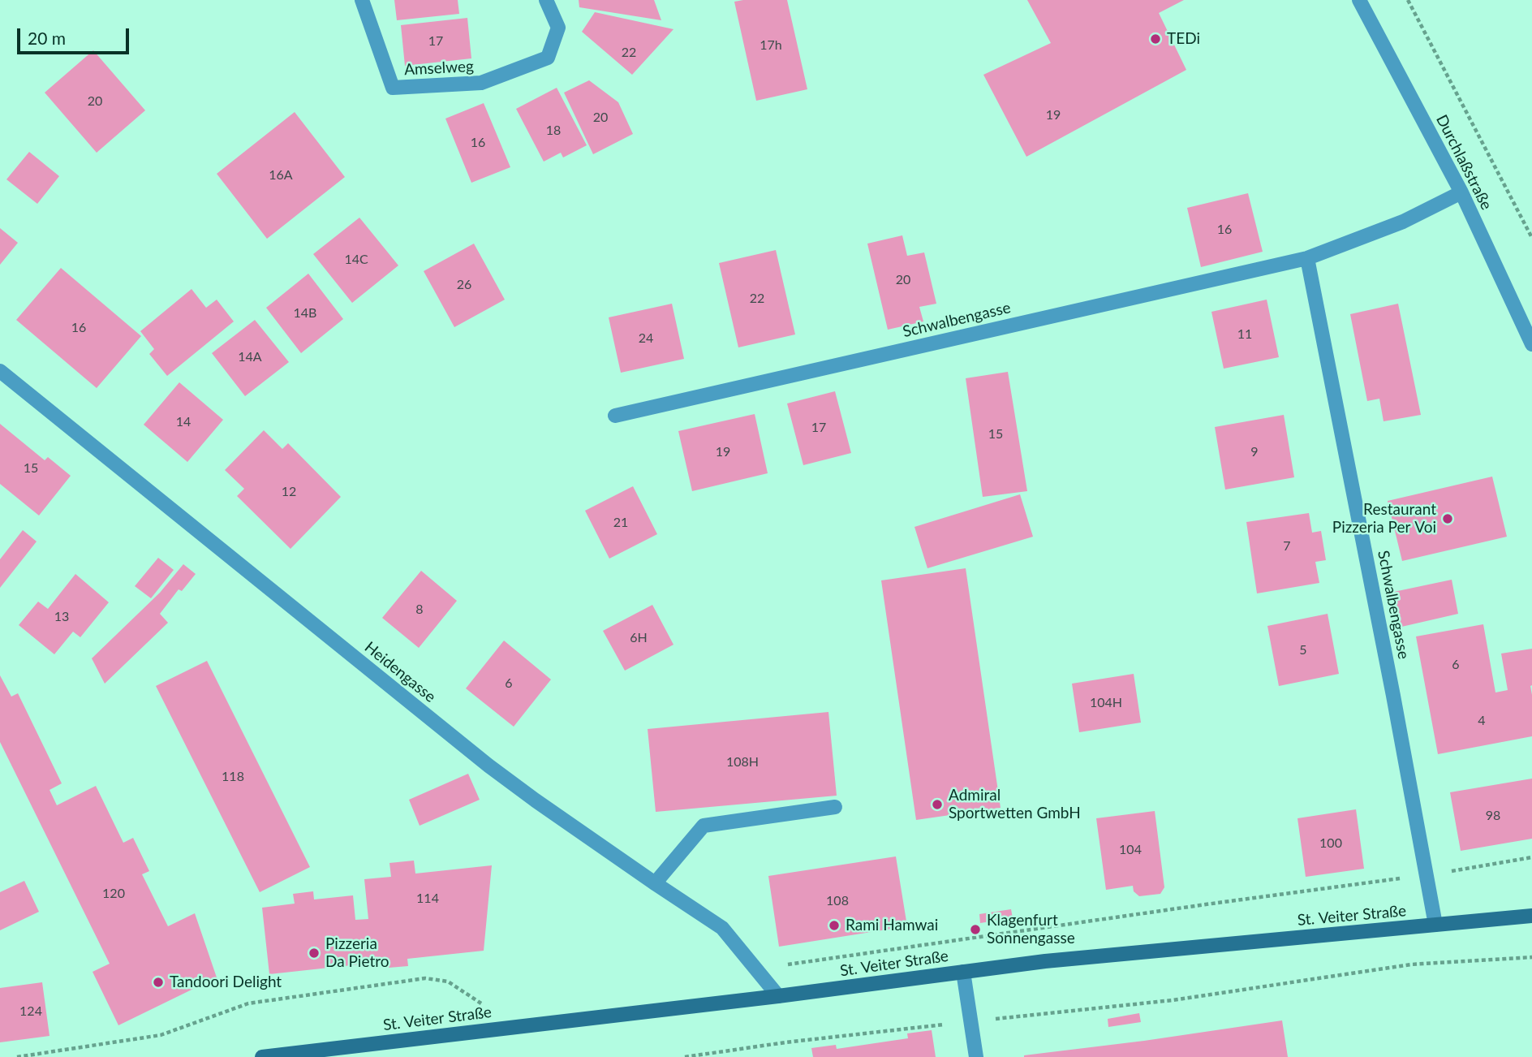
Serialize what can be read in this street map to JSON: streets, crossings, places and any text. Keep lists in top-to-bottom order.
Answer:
{
  "streets": {
    "main road": ["St. Veiter Straße"],
    "street": [
      "Amselweg",
      "Durchlaßstraße",
      "Schwalbengasse",
      "Heidengasse"
    ]
  },
  "crossings": [
    ["Durchlaßstraße", "Schwalbengasse"],
    ["Schwalbengasse", "St. Veiter Straße"],
    ["Heidengasse", "St. Veiter Straße"]
  ],
  "places": [
    "TEDi",
    "Restaurant Pizzeria Per Voi",
    "Admiral Sportwetten GmbH",
    "Rami Hamwai",
    "Klagenfurt Sonnengasse",
    "Pizzeria Da Pietro",
    "Tandoori Delight"
  ],
  "house_numbers": [
    "17",
    "17h",
    "22",
    "20",
    "19",
    "20",
    "18",
    "16",
    "16A",
    "16",
    "14C",
    "20",
    "26",
    "22",
    "14B",
    "16",
    "11",
    "24",
    "14A",
    "14",
    "17",
    "15",
    "19",
    "9",
    "15",
    "12",
    "21",
    "7",
    "8",
    "13",
    "6H",
    "5",
    "6",
    "6",
    "104H",
    "4",
    "108H",
    "118",
    "98",
    "100",
    "104",
    "120",
    "114",
    "108",
    "124"
  ],
  "scale_bar": "20 m"
}
